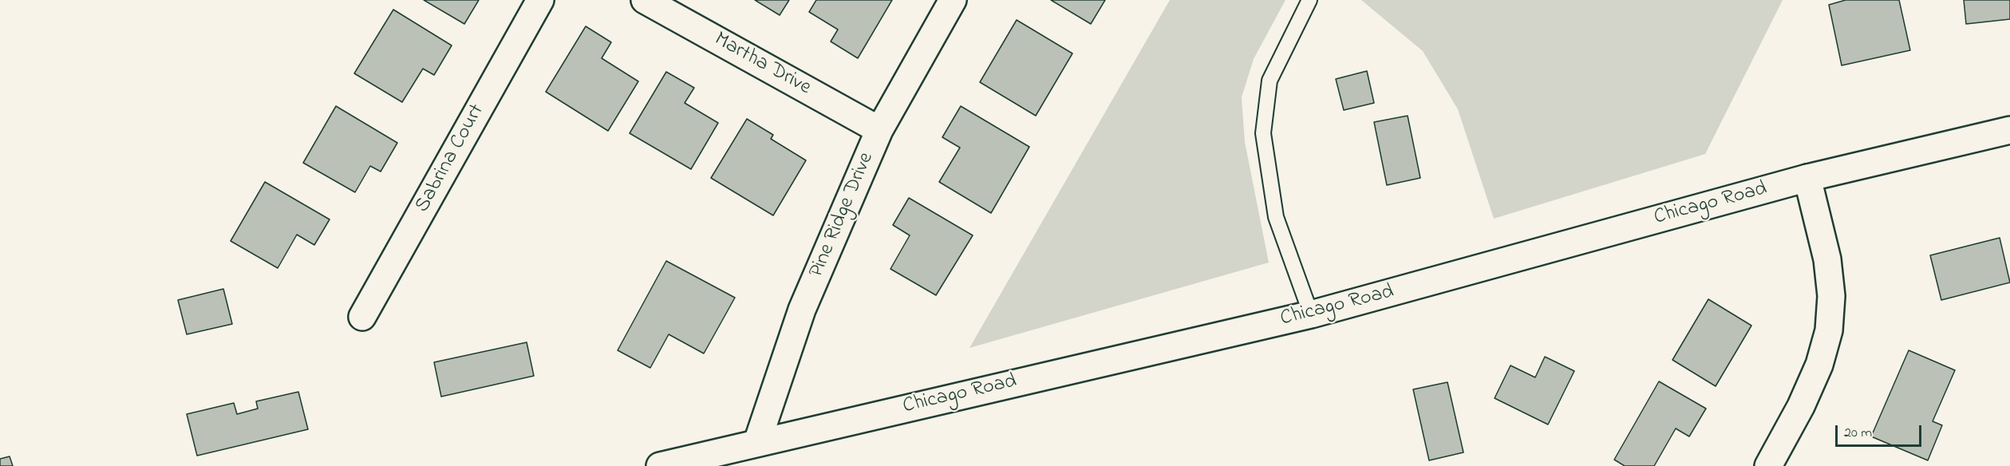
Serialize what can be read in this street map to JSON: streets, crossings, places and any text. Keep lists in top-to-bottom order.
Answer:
{
  "streets": {
    "street": [
      "Martha Drive",
      "Sabrina Court",
      "Chicago Road",
      "Pine Ridge Drive"
    ]
  },
  "crossings": [
    ["Martha Drive", "Pine Ridge Drive"],
    ["Chicago Road", "Pine Ridge Drive"]
  ],
  "scale_bar": "20 m"
}
